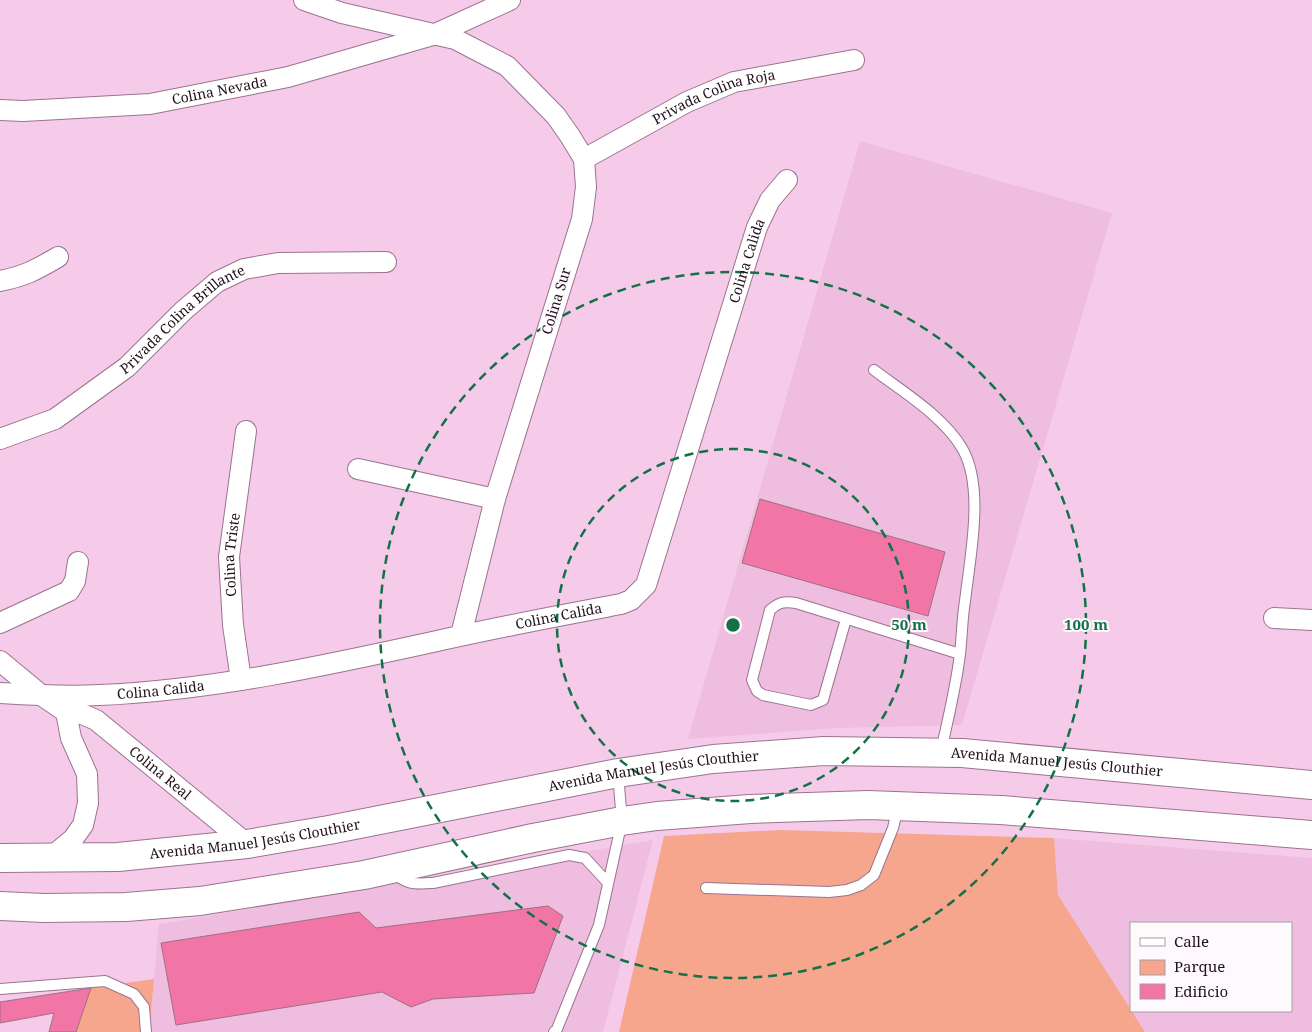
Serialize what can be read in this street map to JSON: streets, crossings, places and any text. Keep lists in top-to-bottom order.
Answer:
{
  "streets": {
    "street": [
      "Colina Nevada",
      "Privada Colina Roja",
      "Colina Calida",
      "Colina Sur",
      "Privada Colina Brillante",
      "Colina Triste",
      "Avenida Manuel Jesús Clouthier",
      "Colina Real"
    ]
  },
  "crossings": [
    ["Colina Nevada", "Colina Sur"],
    ["Privada Colina Roja", "Colina Sur"],
    ["Colina Calida", "Colina Sur"],
    ["Colina Calida", "Colina Triste"],
    ["Colina Calida", "Colina Real"],
    ["Avenida Manuel Jesús Clouthier", "Colina Real"]
  ],
  "legend": ["Calle", "Parque", "Edificio"],
  "rings": ["50 m", "100 m"]
}
